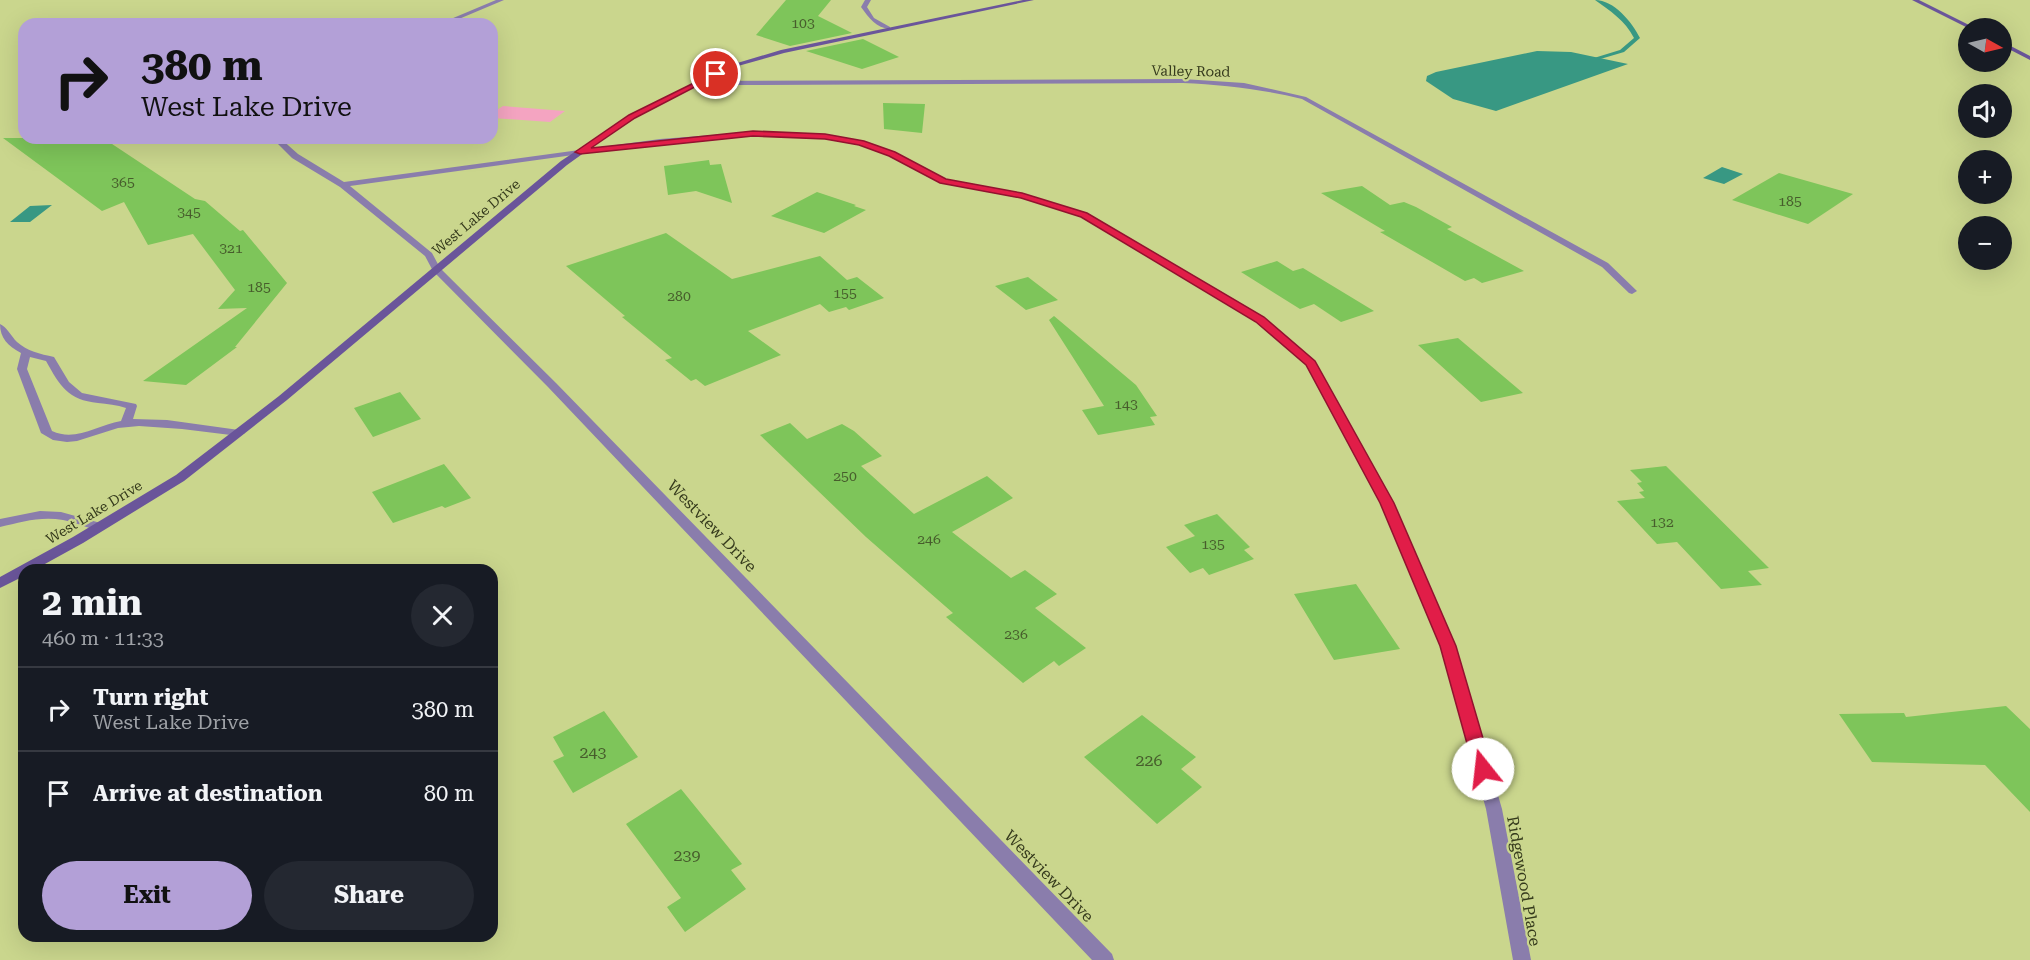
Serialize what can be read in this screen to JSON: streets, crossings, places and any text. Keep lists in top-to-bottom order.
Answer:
{
  "streets": {
    "main road": ["West Lake Drive"],
    "street": ["Valley Road", "Westview Drive", "Ridgewood Place"]
  },
  "crossings": [
    ["Valley Road", "West Lake Drive"],
    ["West Lake Drive", "Westview Drive"],
    ["West Lake Drive", "Ridgewood Place"],
    ["Westview Drive", "Ridgewood Place"]
  ],
  "house_numbers": [
    "103",
    "365",
    "185",
    "345",
    "321",
    "185",
    "155",
    "280",
    "143",
    "250",
    "132",
    "246",
    "135",
    "236",
    "243",
    "226",
    "239"
  ],
  "north": "right",
  "page": {
    "map_buttons": ["+", "−"],
    "turn": ["380 m", "West Lake Drive"],
    "heading": ["2 min", "460 m · 11:33"],
    "list": [
      {
        "name": "Turn right",
        "note": "West Lake Drive",
        "value": "380 m"
      },
      {
        "name": "Arrive at destination",
        "value": "80 m"
      }
    ],
    "buttons": ["Exit", "Share"]
  }
}
